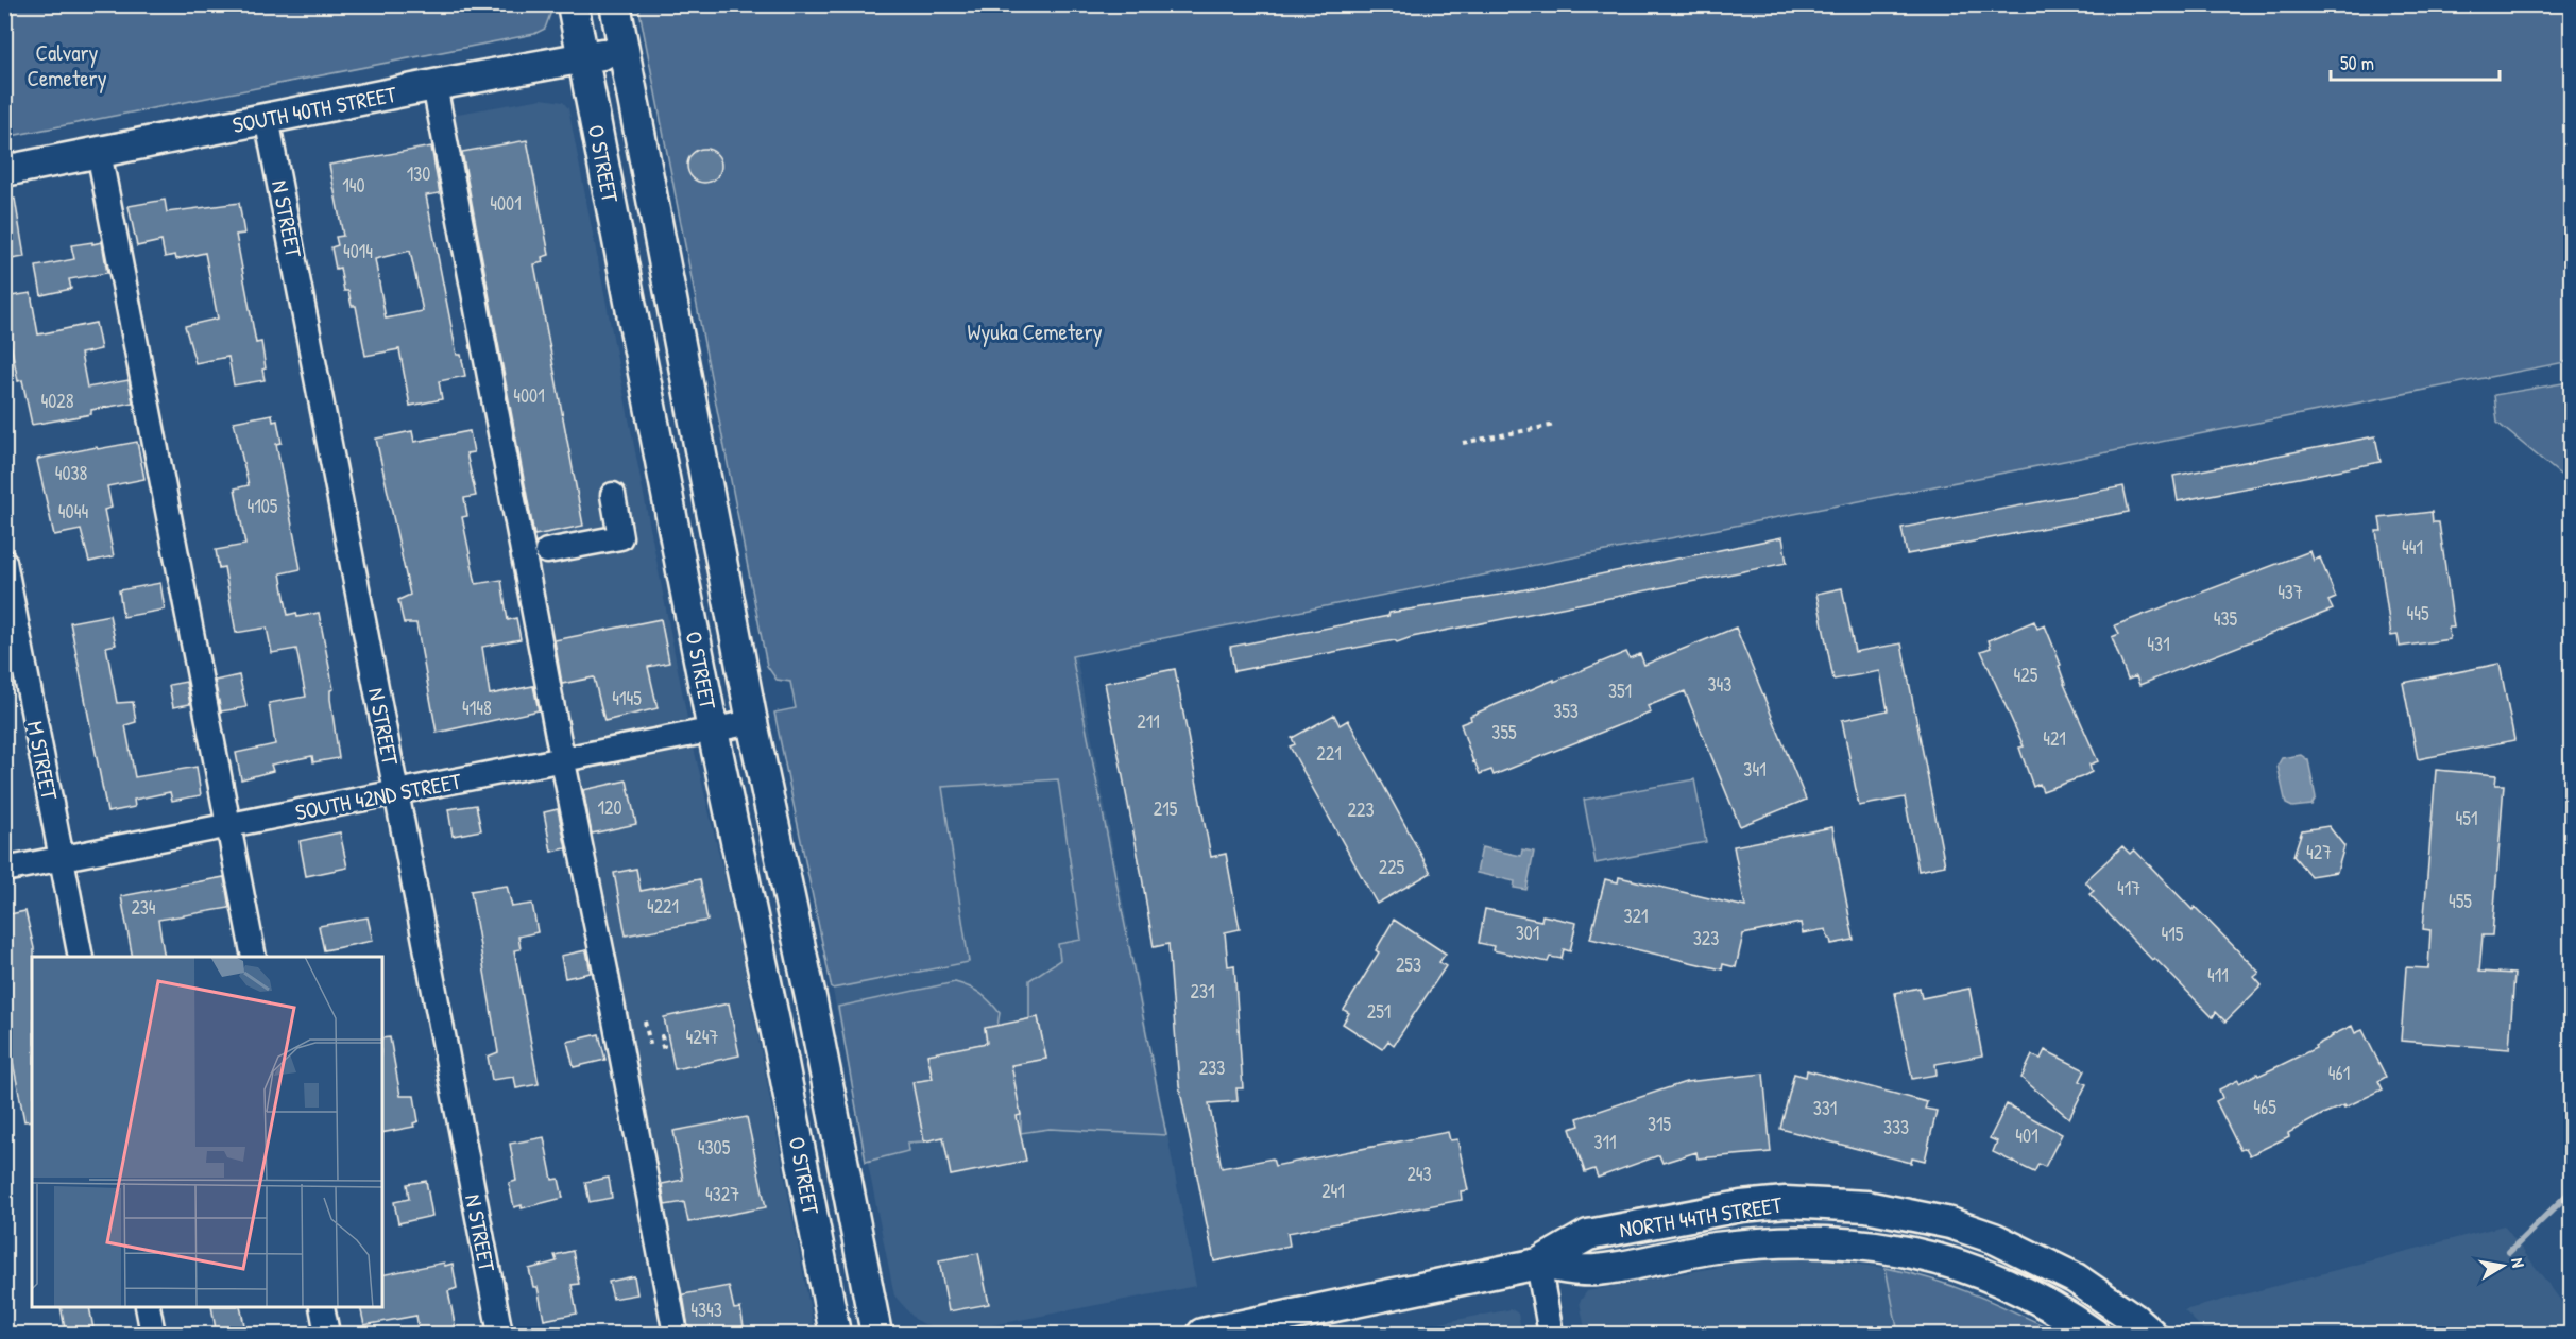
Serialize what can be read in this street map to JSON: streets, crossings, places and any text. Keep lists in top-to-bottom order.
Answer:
{
  "streets": {
    "main road": ["SOUTH 40TH STREET", "O STREET", "NORTH 44TH STREET"],
    "street": ["N STREET", "M STREET", "SOUTH 42ND STREET"]
  },
  "crossings": [
    ["SOUTH 40TH STREET", "O STREET"],
    ["SOUTH 40TH STREET", "N STREET"],
    ["O STREET", "SOUTH 42ND STREET"],
    ["N STREET", "SOUTH 42ND STREET"],
    ["M STREET", "SOUTH 42ND STREET"]
  ],
  "parks": ["Calvary Cemetery", "Wyuka Cemetery"],
  "house_numbers": [
    "130",
    "140",
    "4001",
    "4014",
    "4001",
    "4028",
    "4038",
    "4105",
    "4044",
    "441",
    "437",
    "445",
    "435",
    "431",
    "425",
    "343",
    "351",
    "4145",
    "4148",
    "353",
    "211",
    "355",
    "421",
    "221",
    "341",
    "120",
    "215",
    "223",
    "451",
    "427",
    "225",
    "417",
    "455",
    "4221",
    "234",
    "321",
    "301",
    "415",
    "323",
    "253",
    "411",
    "231",
    "251",
    "4247",
    "233",
    "461",
    "465",
    "331",
    "315",
    "333",
    "401",
    "311",
    "4305",
    "243",
    "241",
    "4327",
    "4343"
  ],
  "scale_bar": "50 m",
  "north": "right"
}
